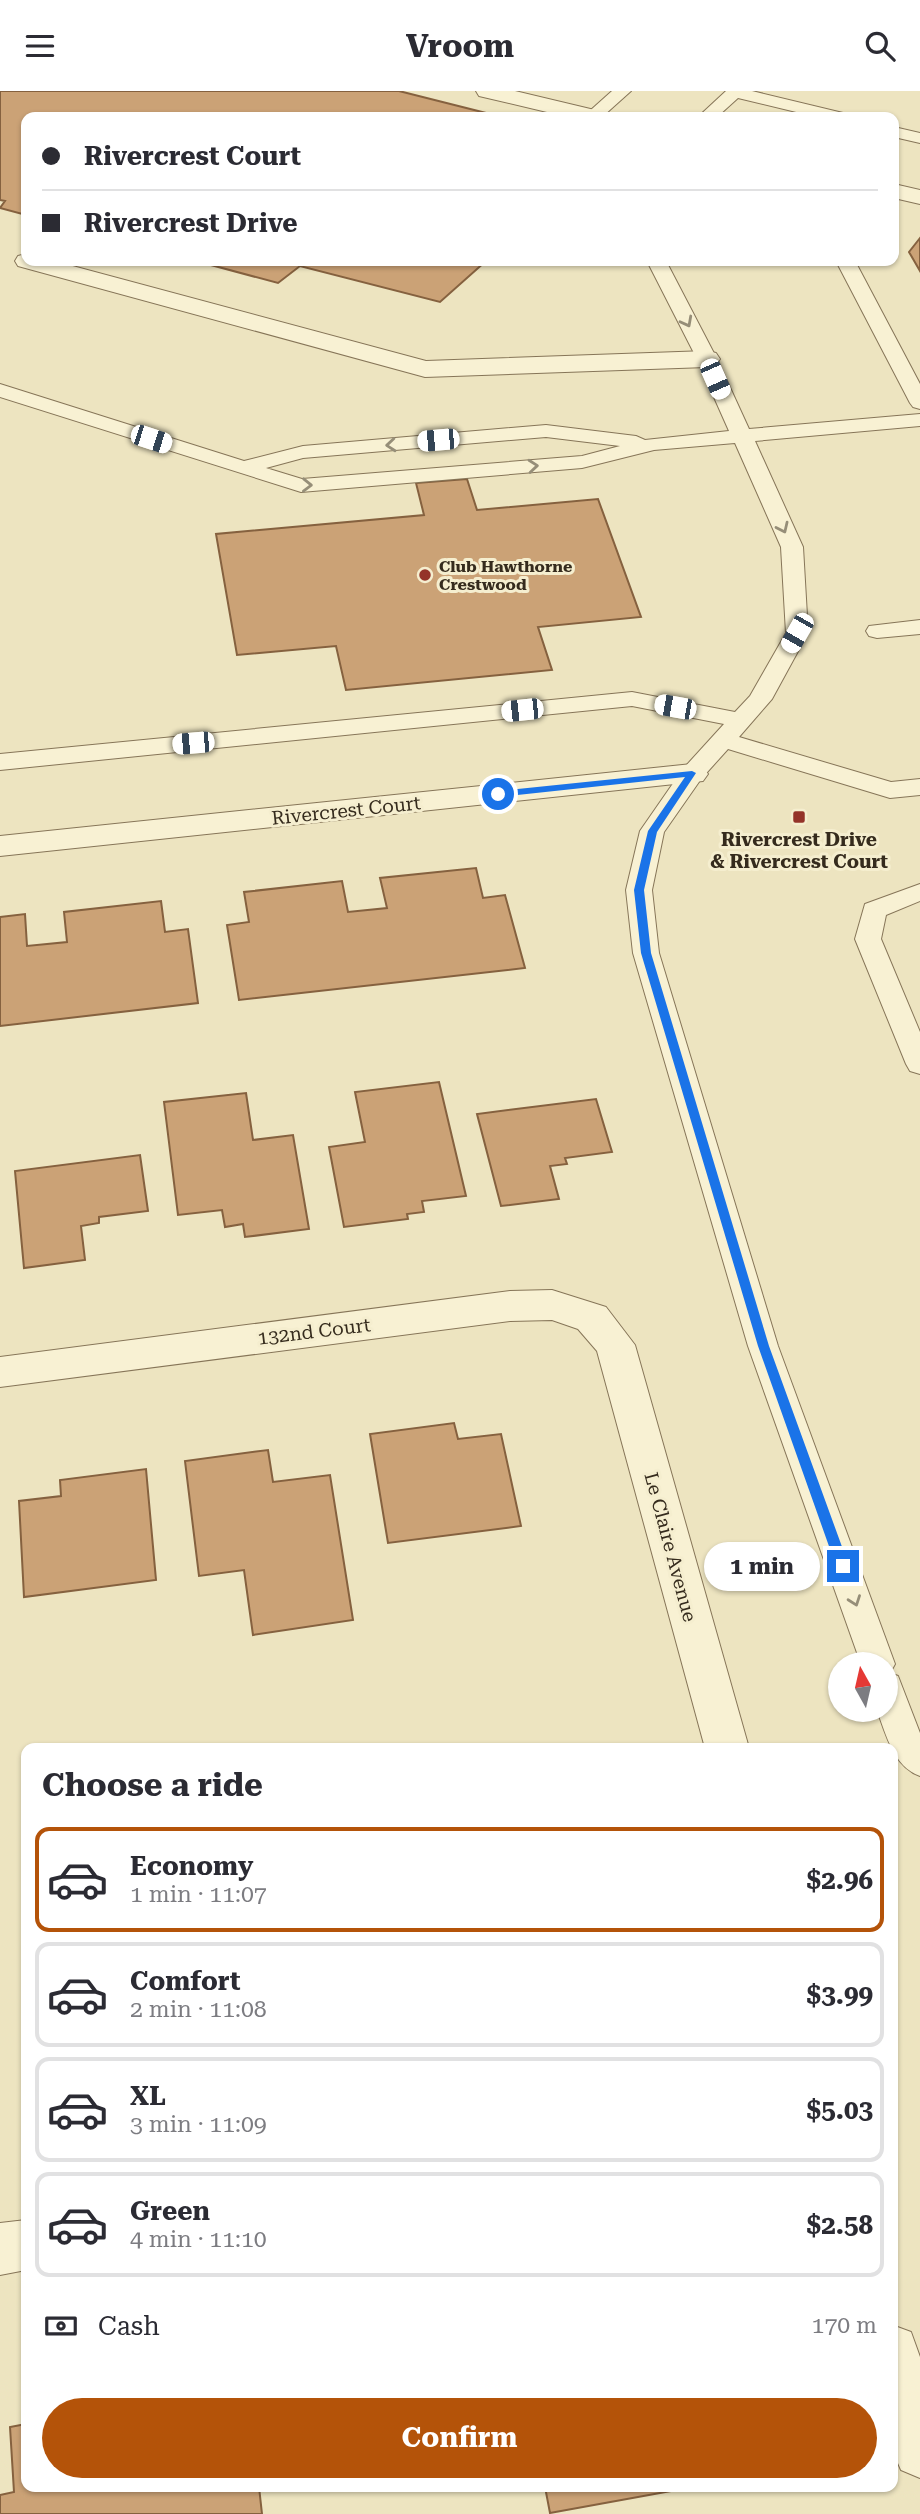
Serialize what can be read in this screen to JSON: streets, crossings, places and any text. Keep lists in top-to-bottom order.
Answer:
{
  "streets": {
    "street": ["Rivercrest Court", "132nd Court", "Le Claire Avenue"]
  },
  "crossings": [
    ["132nd Court", "Le Claire Avenue"]
  ],
  "places": {
    "other": ["Club Hawthorne Crestwood"],
    "transit": ["Rivercrest Drive & Rivercrest Court"]
  },
  "north": "top",
  "page": {
    "header": "Vroom",
    "banner": ["Rivercrest Court", "Rivercrest Drive"],
    "bubble": "1 min",
    "heading": "Choose a ride",
    "list": [
      {
        "name": "Economy",
        "note": "1 min · 11:07",
        "value": "$2.96"
      },
      {
        "name": "Comfort",
        "note": "2 min · 11:08",
        "value": "$3.99"
      },
      {
        "name": "XL",
        "note": "3 min · 11:09",
        "value": "$5.03"
      },
      {
        "name": "Green",
        "note": "4 min · 11:10",
        "value": "$2.58"
      }
    ],
    "pay": ["Cash", "170 m"],
    "buttons": "Confirm"
  }
}
